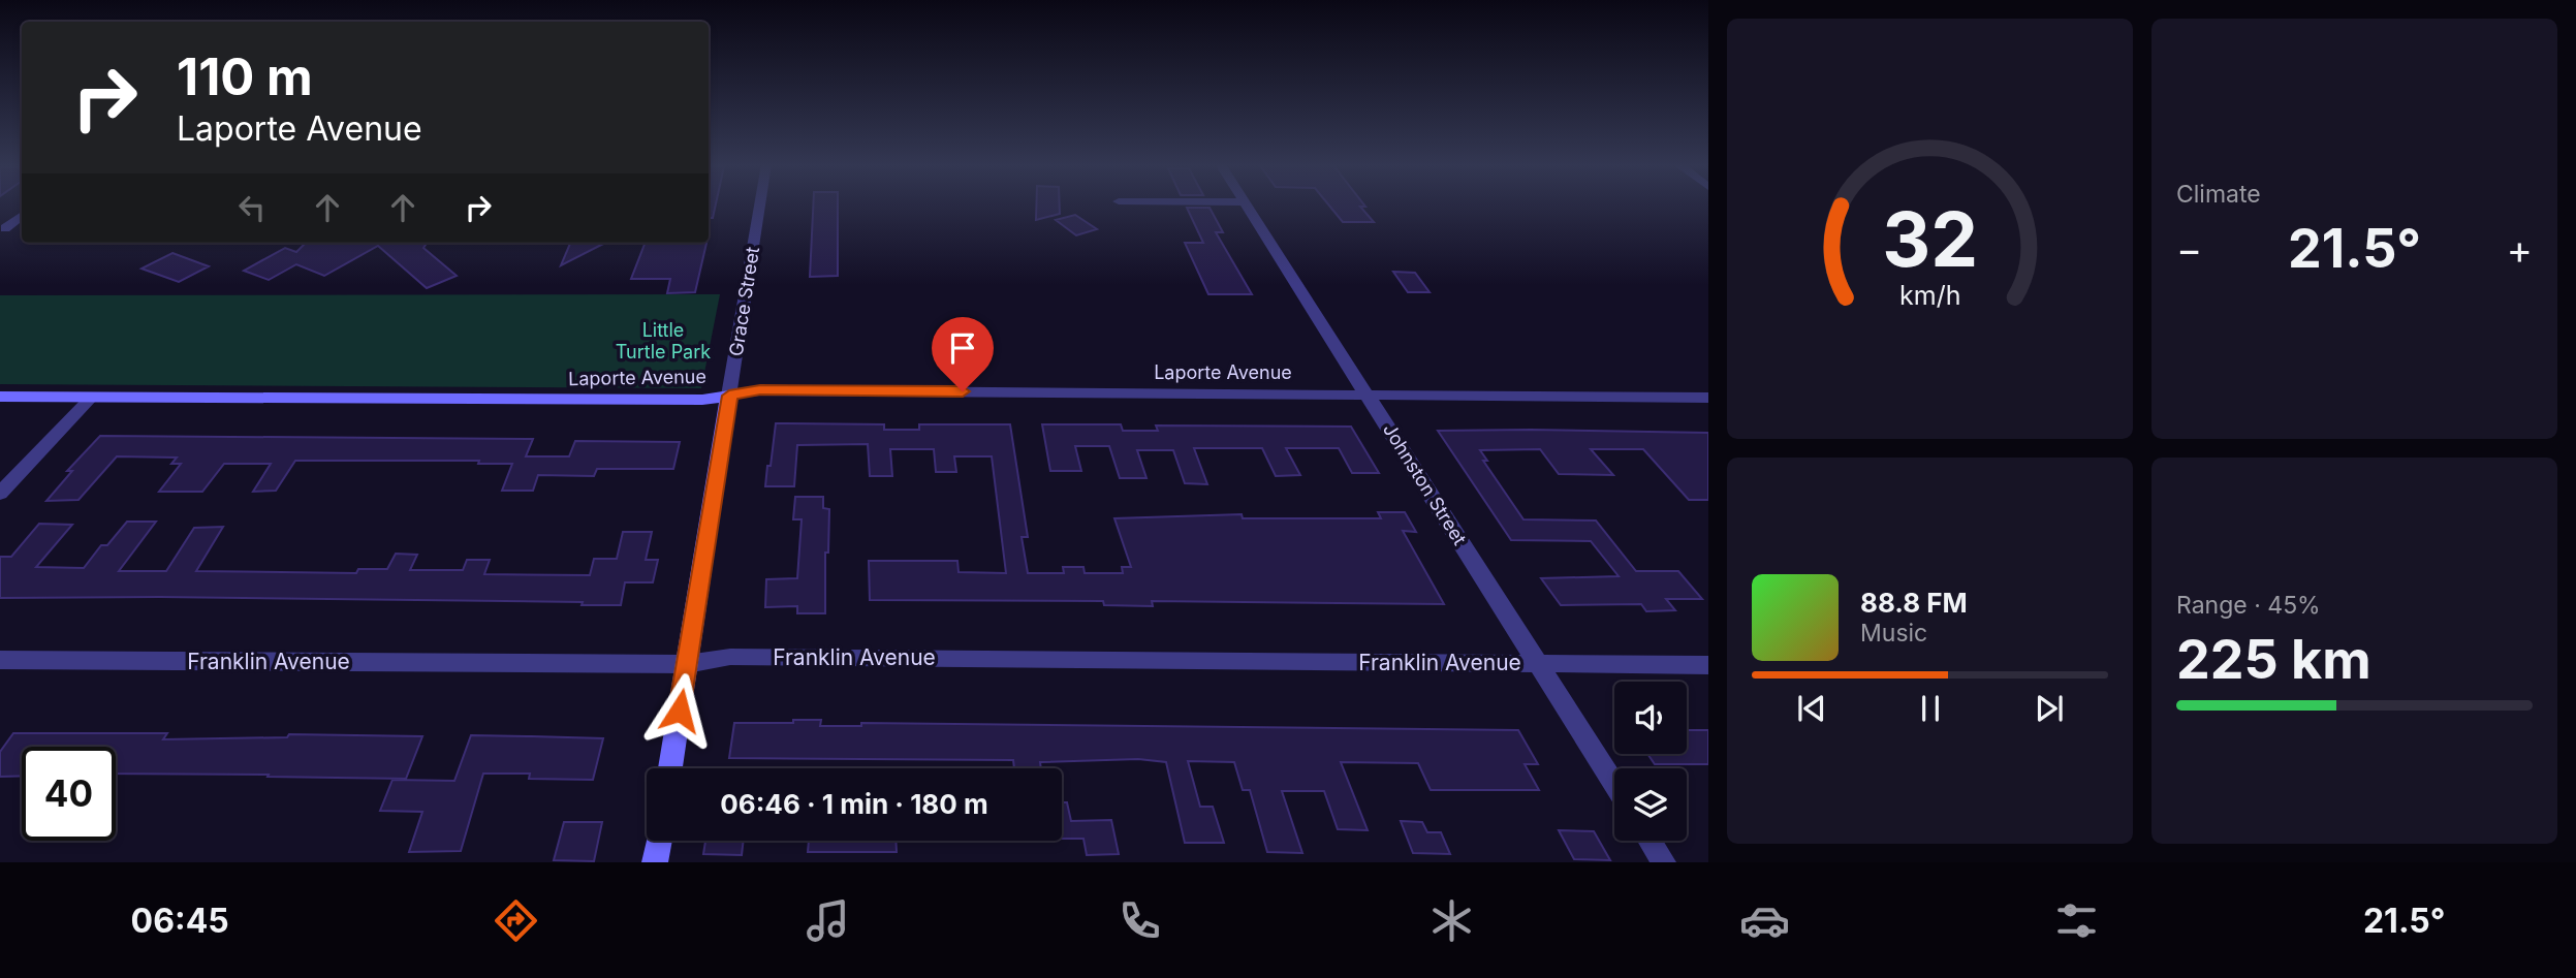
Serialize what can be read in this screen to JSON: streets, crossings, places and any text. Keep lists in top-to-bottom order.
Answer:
{
  "streets": {
    "street": [
      "Grace Street",
      "Laporte Avenue",
      "Johnston Street",
      "Franklin Avenue"
    ]
  },
  "crossings": [
    ["Grace Street", "Laporte Avenue"],
    ["Grace Street", "Franklin Avenue"],
    ["Laporte Avenue", "Johnston Street"],
    ["Johnston Street", "Franklin Avenue"]
  ],
  "parks": ["Little Turtle Park"],
  "page": {
    "tile": [
      "Climate",
      ["Range · 45%", "225 km"]
    ],
    "turn": ["110 m", "Laporte Avenue"],
    "heat": ["−", "21.5°", "+"],
    "song": ["88.8 FM", "Music"],
    "limit": "40",
    "trip": "06:46 · 1 min · 180 m",
    "tabs": ["06:45", "21.5°"],
    "gauge": ["32", "km/h"]
  }
}
